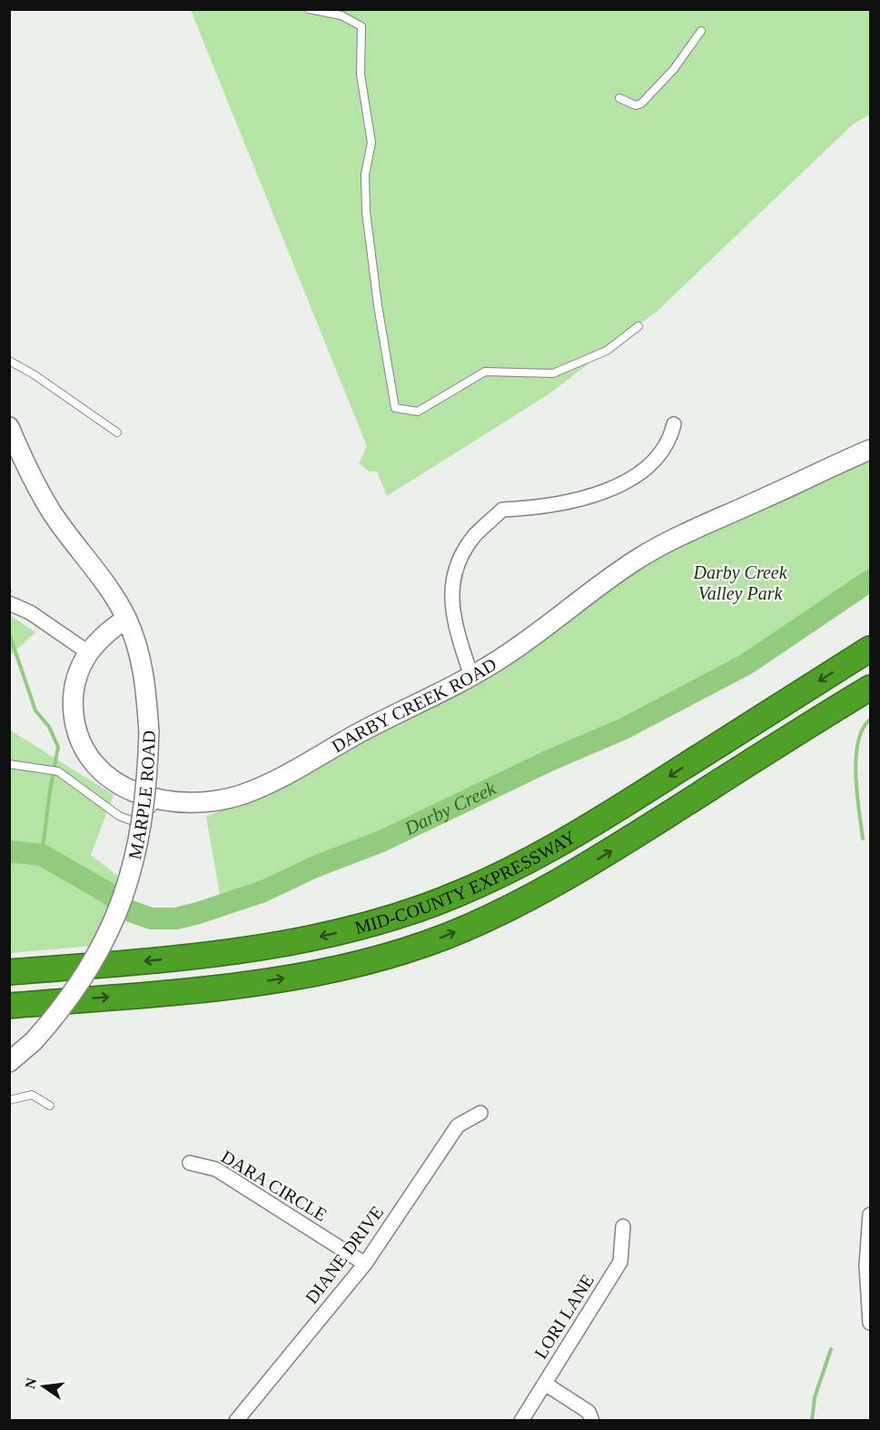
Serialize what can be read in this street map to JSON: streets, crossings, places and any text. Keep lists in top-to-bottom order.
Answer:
{
  "streets": {
    "highway": ["MID-COUNTY EXPRESSWAY"],
    "street": [
      "DARBY CREEK ROAD",
      "MARPLE ROAD",
      "DARA CIRCLE",
      "DIANE DRIVE",
      "LORI LANE"
    ]
  },
  "crossings": [
    ["DARBY CREEK ROAD", "MARPLE ROAD"],
    ["DARA CIRCLE", "DIANE DRIVE"]
  ],
  "water": ["Darby Creek"],
  "parks": ["Darby Creek Valley Park"],
  "north": "left"
}
